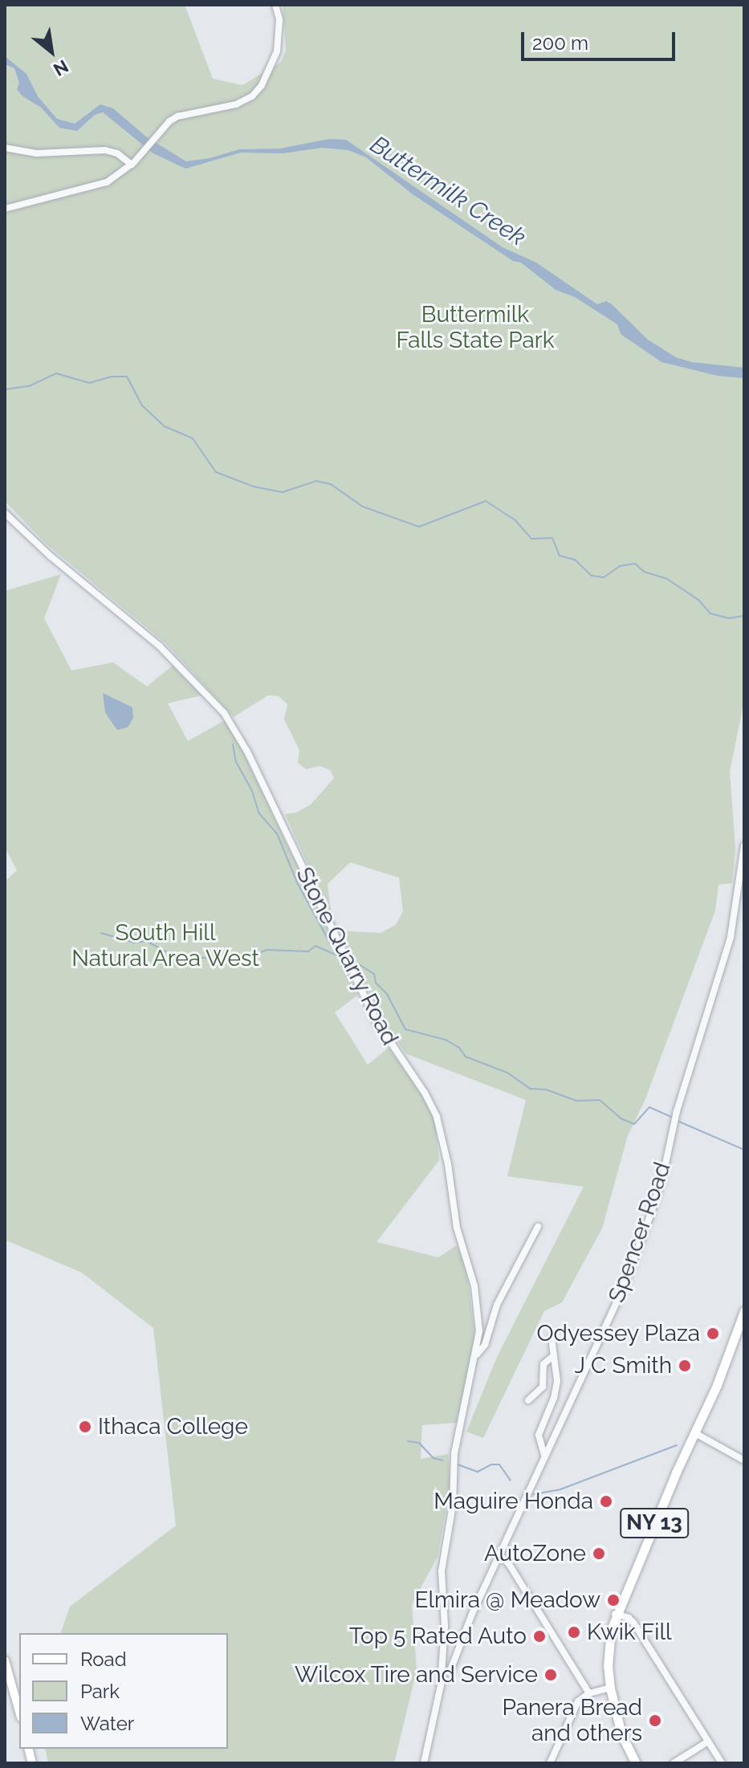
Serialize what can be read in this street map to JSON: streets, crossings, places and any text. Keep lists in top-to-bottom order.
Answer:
{
  "streets": {
    "highway": ["NY 13"],
    "street": ["Stone Quarry Road", "Spencer Road"]
  },
  "water": ["Buttermilk Creek"],
  "parks": ["Buttermilk Falls State Park", "South Hill Natural Area West"],
  "places": [
    "Odyessey Plaza",
    "J C Smith",
    "Ithaca College",
    "Maguire Honda",
    "AutoZone",
    "Elmira @ Meadow",
    "Kwik Fill",
    "Top 5 Rated Auto",
    "Wilcox Tire and Service",
    "Panera Bread and others"
  ],
  "legend": ["Road", "Park", "Water"],
  "scale_bar": "200 m",
  "north": "bottom right"
}
